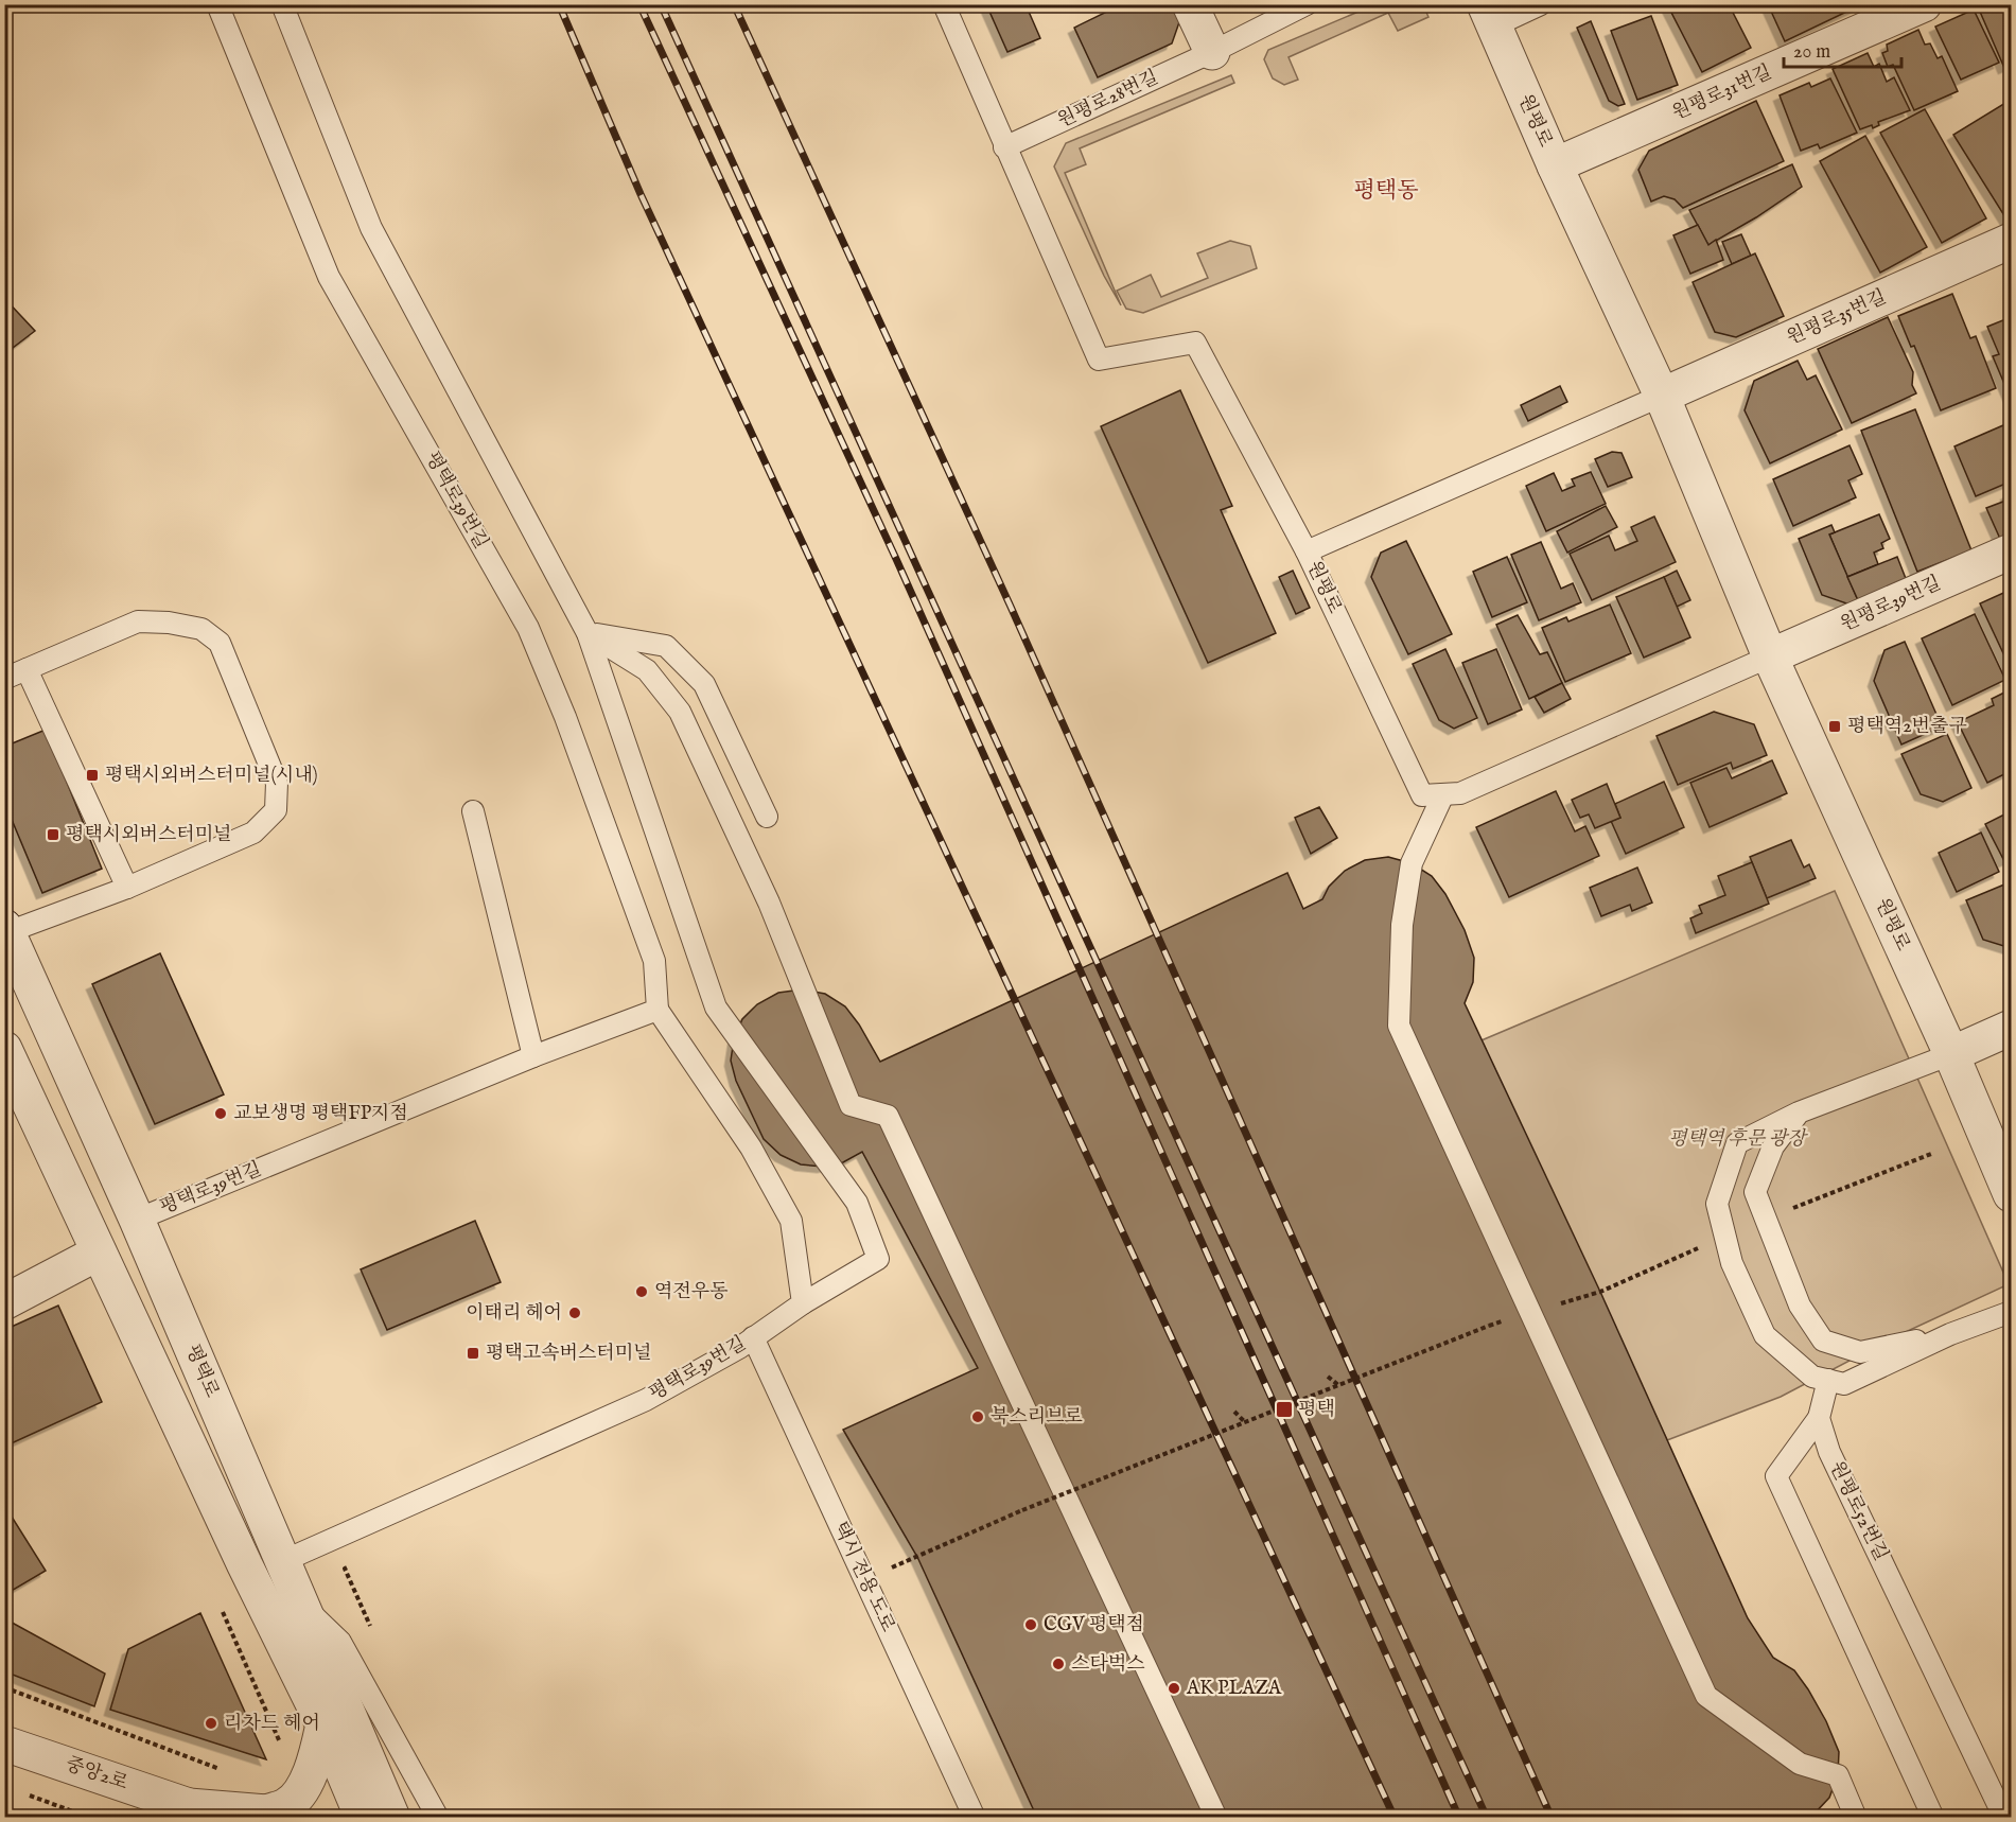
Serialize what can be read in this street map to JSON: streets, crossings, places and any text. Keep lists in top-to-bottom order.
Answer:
{
  "streets": {
    "street": [
      "원평로31번길",
      "원평로",
      "원평로35번길",
      "원평로39번길",
      "평택로",
      "중앙2로"
    ],
    "lane": [
      "원평로28번길",
      "평택로39번길",
      "원평로52번길",
      "택시 전용 도로"
    ]
  },
  "crossings": [
    ["원평로31번길", "원평로"],
    ["원평로28번길", "원평로"],
    ["원평로", "원평로35번길"],
    ["원평로", "원평로39번길"],
    ["평택로39번길", "평택로"],
    ["평택로39번길", "택시 전용 도로"]
  ],
  "districts": ["평택동"],
  "parks": ["평택역 후문 광장"],
  "places": {
    "transit": [
      "평택역2번출구",
      "평택시외버스터미널(시내)",
      "평택시외버스터미널",
      "평택고속버스터미널",
      "평택"
    ],
    "other": [
      "교보생명 평택FP지점",
      "역전우동",
      "이태리 헤어",
      "북스리브로",
      "CGV 평택점",
      "스타벅스",
      "AK PLAZA",
      "리차드 헤어"
    ]
  },
  "scale_bar": "20 m"
}
